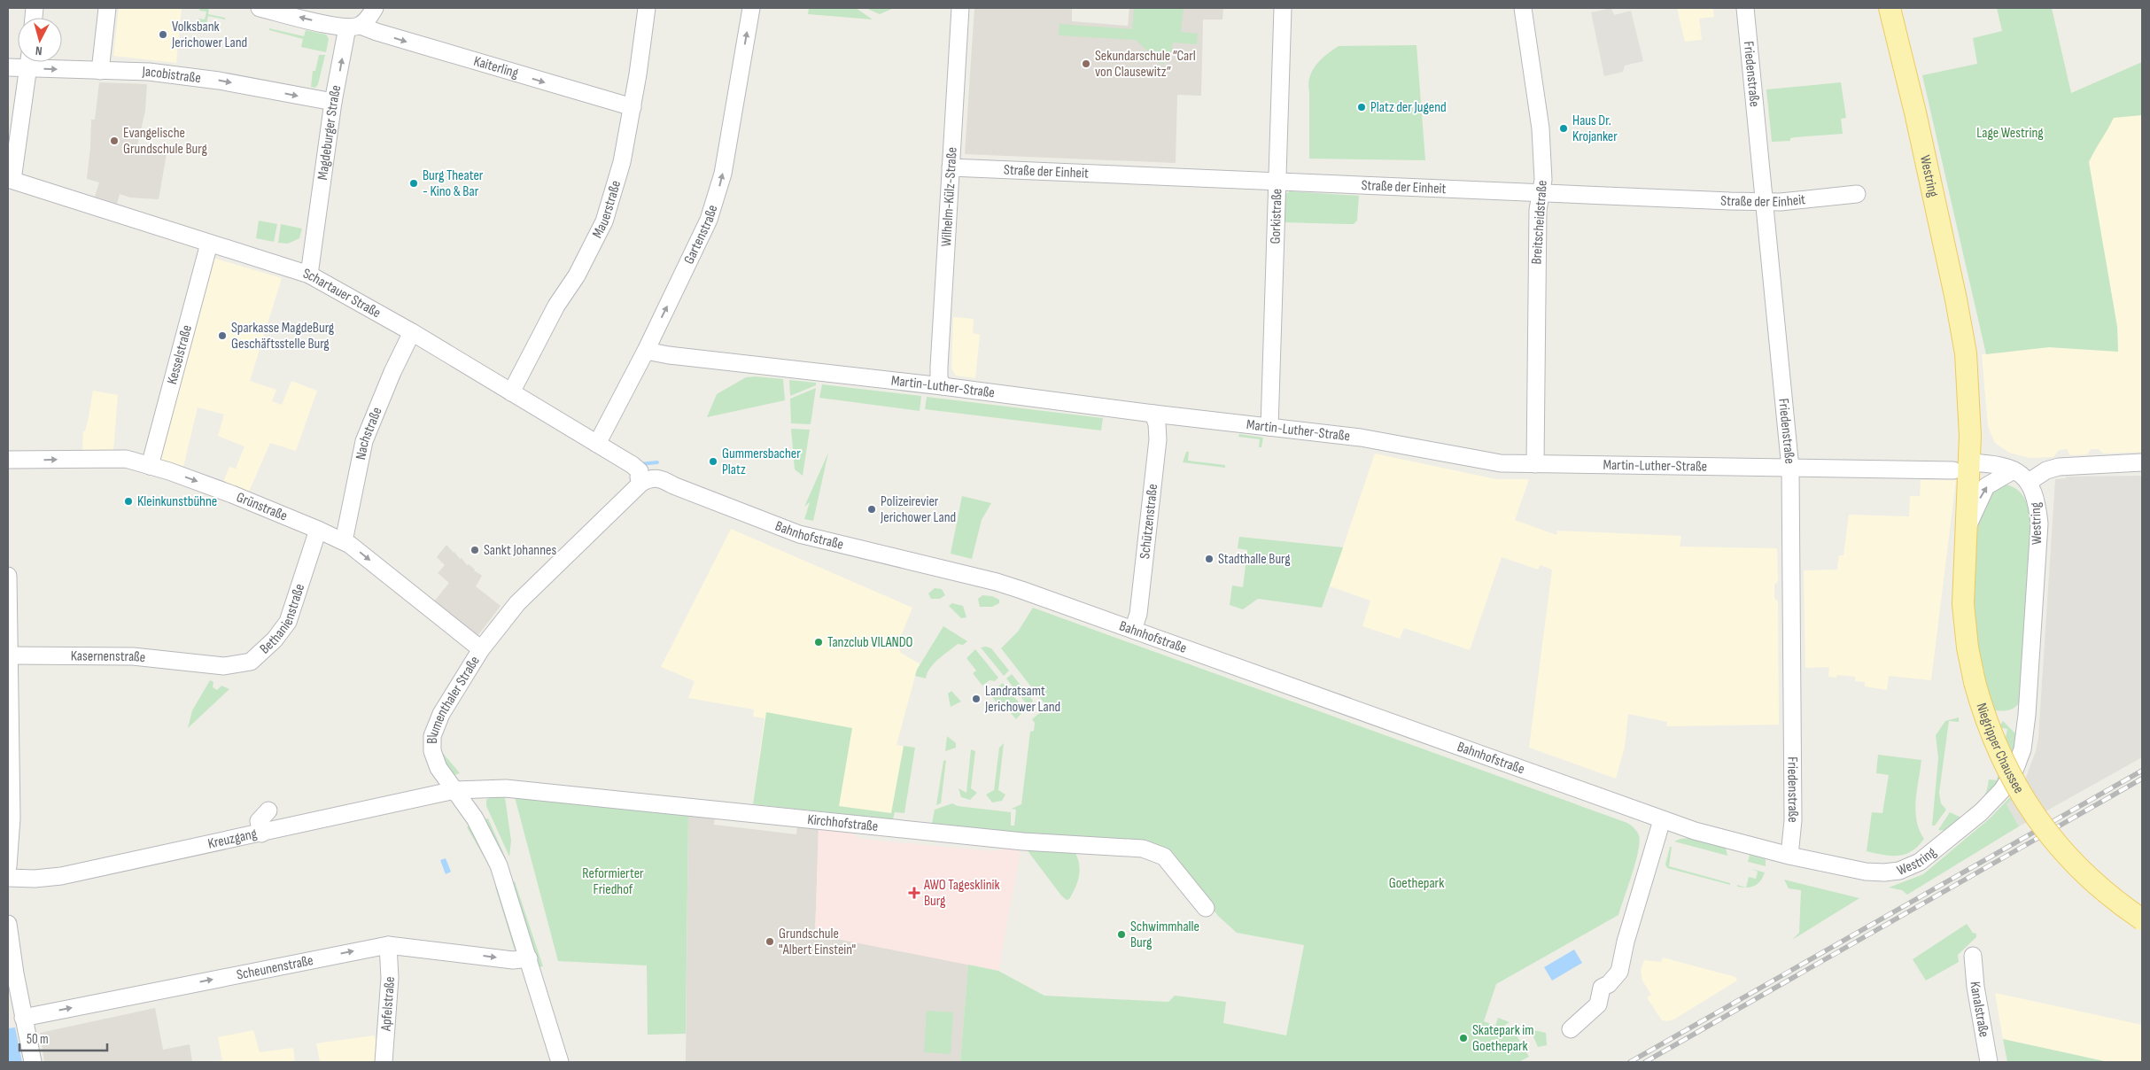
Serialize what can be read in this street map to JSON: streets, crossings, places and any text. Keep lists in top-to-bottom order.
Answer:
{
  "streets": {
    "main road": ["Westring", "Niegripper Chaussee"],
    "street": [
      "Kaiterling",
      "Friedenstraße",
      "Jacobistraße",
      "Magdeburger Straße",
      "Straße der Einheit",
      "Wilhelm-Külz-Straße",
      "Mauerstraße",
      "Gorkistraße",
      "Breitscheidstraße",
      "Gartenstraße",
      "Schartauer Straße",
      "Kesselstraße",
      "Martin-Luther-Straße",
      "Nachstraße",
      "Grünstraße",
      "Schützenstraße",
      "Bahnhofstraße",
      "Bethanienstraße",
      "Kasernenstraße",
      "Blumenthaler Straße",
      "Kirchhofstraße",
      "Kreuzgang",
      "Scheunenstraße",
      "Apfelstraße",
      "Kanalstraße"
    ]
  },
  "crossings": [
    ["Kaiterling", "Magdeburger Straße"],
    ["Kaiterling", "Mauerstraße"],
    ["Friedenstraße", "Straße der Einheit"],
    ["Friedenstraße", "Martin-Luther-Straße"],
    ["Friedenstraße", "Bahnhofstraße"],
    ["Jacobistraße", "Magdeburger Straße"],
    ["Magdeburger Straße", "Schartauer Straße"],
    ["Straße der Einheit", "Wilhelm-Külz-Straße"],
    ["Straße der Einheit", "Gorkistraße"],
    ["Straße der Einheit", "Breitscheidstraße"],
    ["Westring", "Martin-Luther-Straße"],
    ["Westring", "Bahnhofstraße"],
    ["Westring", "Niegripper Chaussee"],
    ["Wilhelm-Külz-Straße", "Martin-Luther-Straße"],
    ["Mauerstraße", "Schartauer Straße"],
    ["Gorkistraße", "Martin-Luther-Straße"],
    ["Breitscheidstraße", "Martin-Luther-Straße"],
    ["Gartenstraße", "Schartauer Straße"],
    ["Gartenstraße", "Martin-Luther-Straße"],
    ["Schartauer Straße", "Kesselstraße"],
    ["Schartauer Straße", "Nachstraße"],
    ["Schartauer Straße", "Bahnhofstraße"],
    ["Schartauer Straße", "Blumenthaler Straße"],
    ["Kesselstraße", "Grünstraße"],
    ["Martin-Luther-Straße", "Schützenstraße"],
    ["Martin-Luther-Straße", "Niegripper Chaussee"],
    ["Nachstraße", "Grünstraße"],
    ["Grünstraße", "Bethanienstraße"],
    ["Grünstraße", "Blumenthaler Straße"],
    ["Schützenstraße", "Bahnhofstraße"],
    ["Bahnhofstraße", "Blumenthaler Straße"],
    ["Bethanienstraße", "Kasernenstraße"],
    ["Blumenthaler Straße", "Kirchhofstraße"],
    ["Blumenthaler Straße", "Kreuzgang"],
    ["Blumenthaler Straße", "Scheunenstraße"],
    ["Kirchhofstraße", "Kreuzgang"],
    ["Scheunenstraße", "Apfelstraße"]
  ],
  "one_way": [
    "Jacobistraße",
    "Gartenstraße",
    "Grünstraße",
    "Scheunenstraße"
  ],
  "parks": ["Lage Westring", "Reformierter Friedhof", "Goethepark"],
  "places": {
    "other": [
      "Volksbank Jerichower Land",
      "Sekundarschule “Carl von Clausewitz”",
      "Platz der Jugend",
      "Haus Dr. Krojanker",
      "Evangelische Grundschule Burg",
      "Burg Theater - Kino & Bar",
      "Sparkasse MagdeBurg Geschäftsstelle Burg",
      "Gummersbacher Platz",
      "Kleinkunstbühne",
      "Polizeirevier Jerichower Land",
      "Sankt Johannes",
      "Stadthalle Burg",
      "Tanzclub VILANDO",
      "Landratsamt Jerichower Land",
      "Schwimmhalle Burg",
      "Grundschule \"Albert Einstein\"",
      "Skatepark im Goethepark"
    ],
    "health": ["AWO Tagesklinik Burg"]
  },
  "scale_bar": "50 m",
  "north": "bottom"
}
